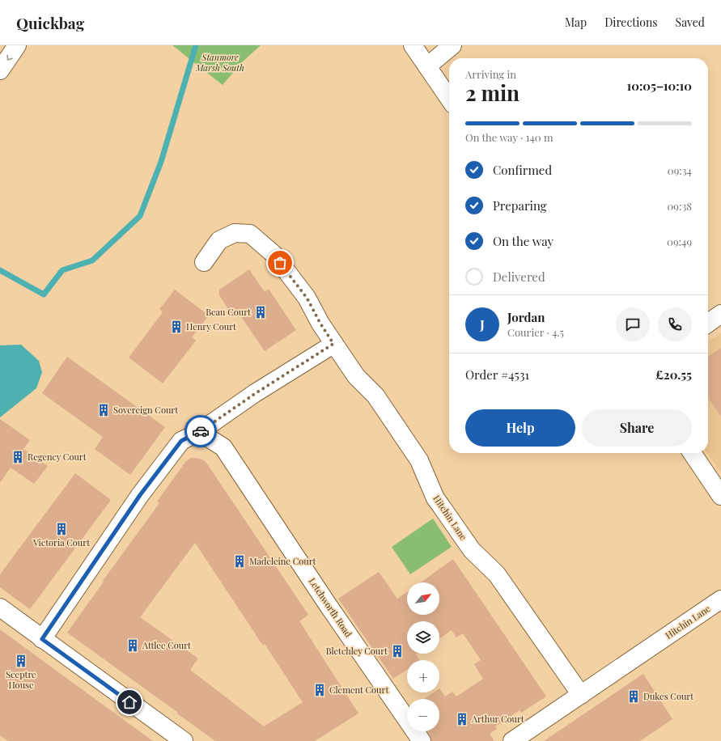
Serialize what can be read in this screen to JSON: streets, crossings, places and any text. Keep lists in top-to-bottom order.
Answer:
{
  "streets": {
    "street": ["Hitchin Lane", "Letchworth Road"]
  },
  "parks": ["Stanmore Marsh South"],
  "places": {
    "building": [
      "Beau Court",
      "Henry Court",
      "Sovereign Court",
      "Regency Court",
      "Victoria Court",
      "Madeleine Court",
      "Attlee Court",
      "Bletchley Court",
      "Sceptre House",
      "Clement Court",
      "Dukes Court",
      "Arthur Court"
    ]
  },
  "north": "top right",
  "page": {
    "header": "Quickbag",
    "nav": ["Map", "Directions", "Saved"],
    "heading": ["2 min", "Arriving in", "10:05–10:10"],
    "panel": [
      "Jordan",
      "Courier · 4.5",
      "Order #4531",
      "£20.55"
    ],
    "bar": "On the way · 140 m",
    "list": [
      ["Confirmed", "09:34"],
      ["Preparing", "09:38"],
      ["On the way", "09:49"],
      "Delivered"
    ],
    "round": "J",
    "buttons": ["Help", "Share"],
    "map_buttons": ["+", "−"]
  }
}
